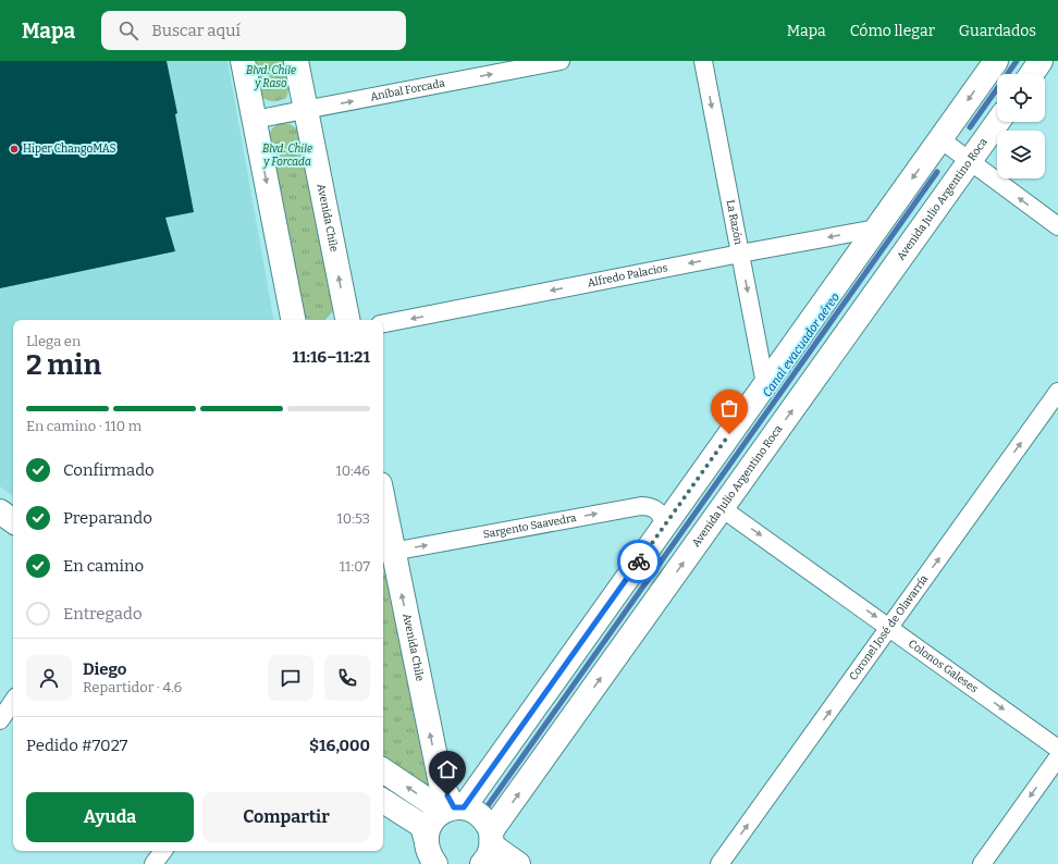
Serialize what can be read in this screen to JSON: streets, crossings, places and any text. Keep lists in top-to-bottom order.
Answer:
{
  "streets": {
    "main road": ["Avenida Julio Argentino Roca", "Avenida Chile"],
    "street": [
      "Aníbal Forcada",
      "La Razón",
      "Alfredo Palacios",
      "Sargento Saavedra",
      "Coronel José de Olavarría",
      "Colonos Galeses"
    ]
  },
  "crossings": [
    ["Aníbal Forcada", "Avenida Chile"],
    ["Avenida Julio Argentino Roca", "Colonos Galeses"],
    ["Avenida Chile", "Sargento Saavedra"],
    ["La Razón", "Alfredo Palacios"],
    ["Coronel José de Olavarría", "Colonos Galeses"]
  ],
  "one_way": [
    "Aníbal Forcada",
    "La Razón",
    "Alfredo Palacios",
    "Sargento Saavedra",
    "Coronel José de Olavarría",
    "Colonos Galeses"
  ],
  "water": ["Canal evacuador aéreo"],
  "parks": ["Blvd. Chile y Raso", "Blvd. Chile y Forcada"],
  "places": ["Hiper ChangoMAS"],
  "page": {
    "header": "Mapa",
    "search": "Buscar aquí",
    "nav": ["Mapa", "Cómo llegar", "Guardados"],
    "heading": ["2 min", "Llega en", "11:16–11:21"],
    "panel": [
      "Diego",
      "Repartidor · 4.6",
      "Pedido #7027",
      "$16,000"
    ],
    "bar": "En camino · 110 m",
    "list": [
      ["Confirmado", "10:46"],
      ["Preparando", "10:53"],
      ["En camino", "11:07"],
      "Entregado"
    ],
    "buttons": ["Ayuda", "Compartir"]
  }
}
